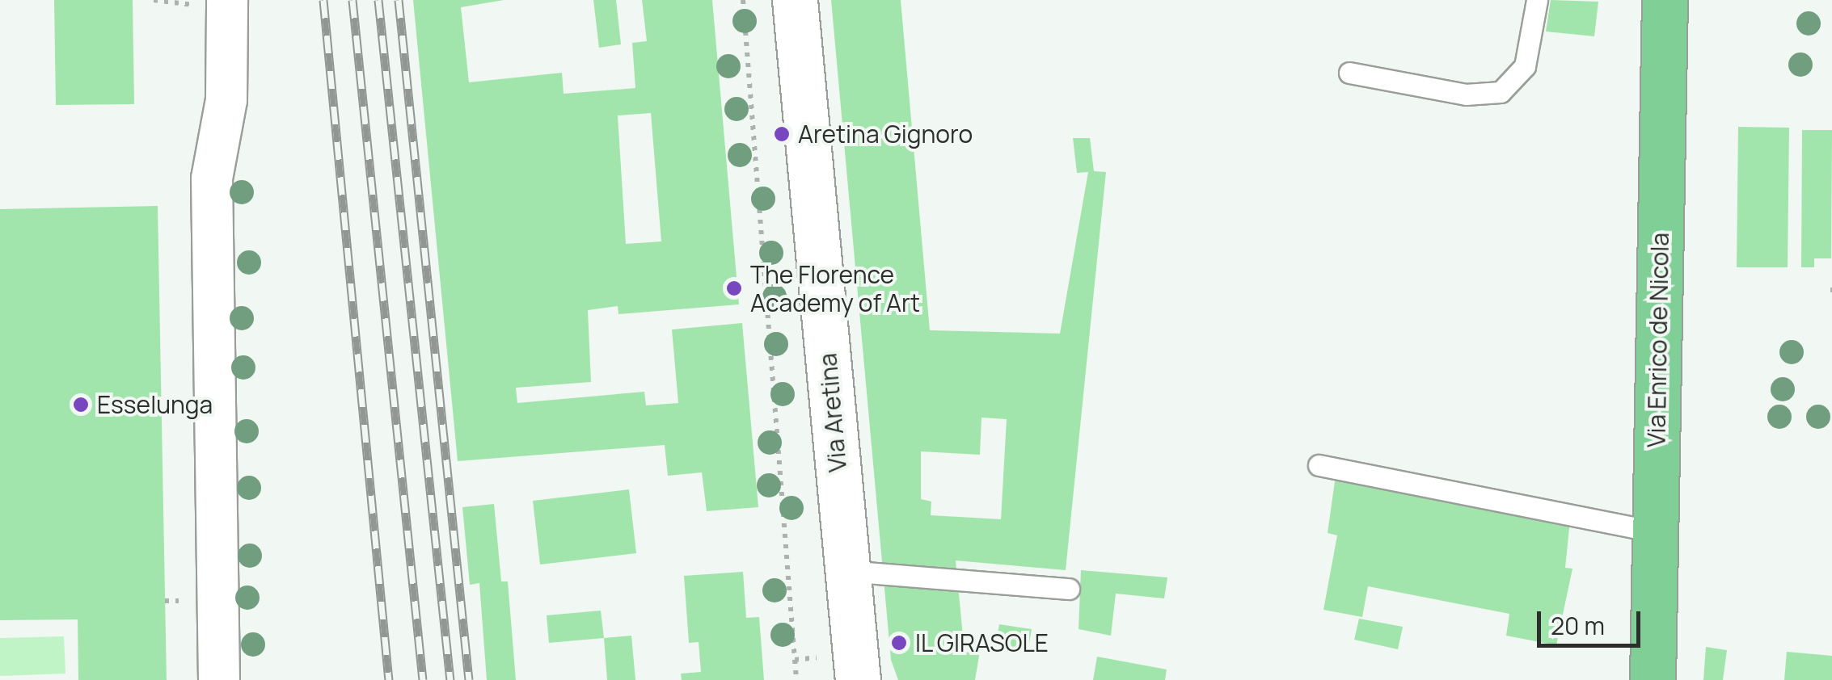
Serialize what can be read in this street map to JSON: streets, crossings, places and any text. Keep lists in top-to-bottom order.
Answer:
{
  "streets": {
    "main road": ["Via Enrico de Nicola"],
    "street": ["Via Aretina"]
  },
  "places": [
    "Aretina Gignoro",
    "The Florence Academy of Art",
    "Esselunga",
    "IL GIRASOLE"
  ],
  "scale_bar": "20 m"
}
